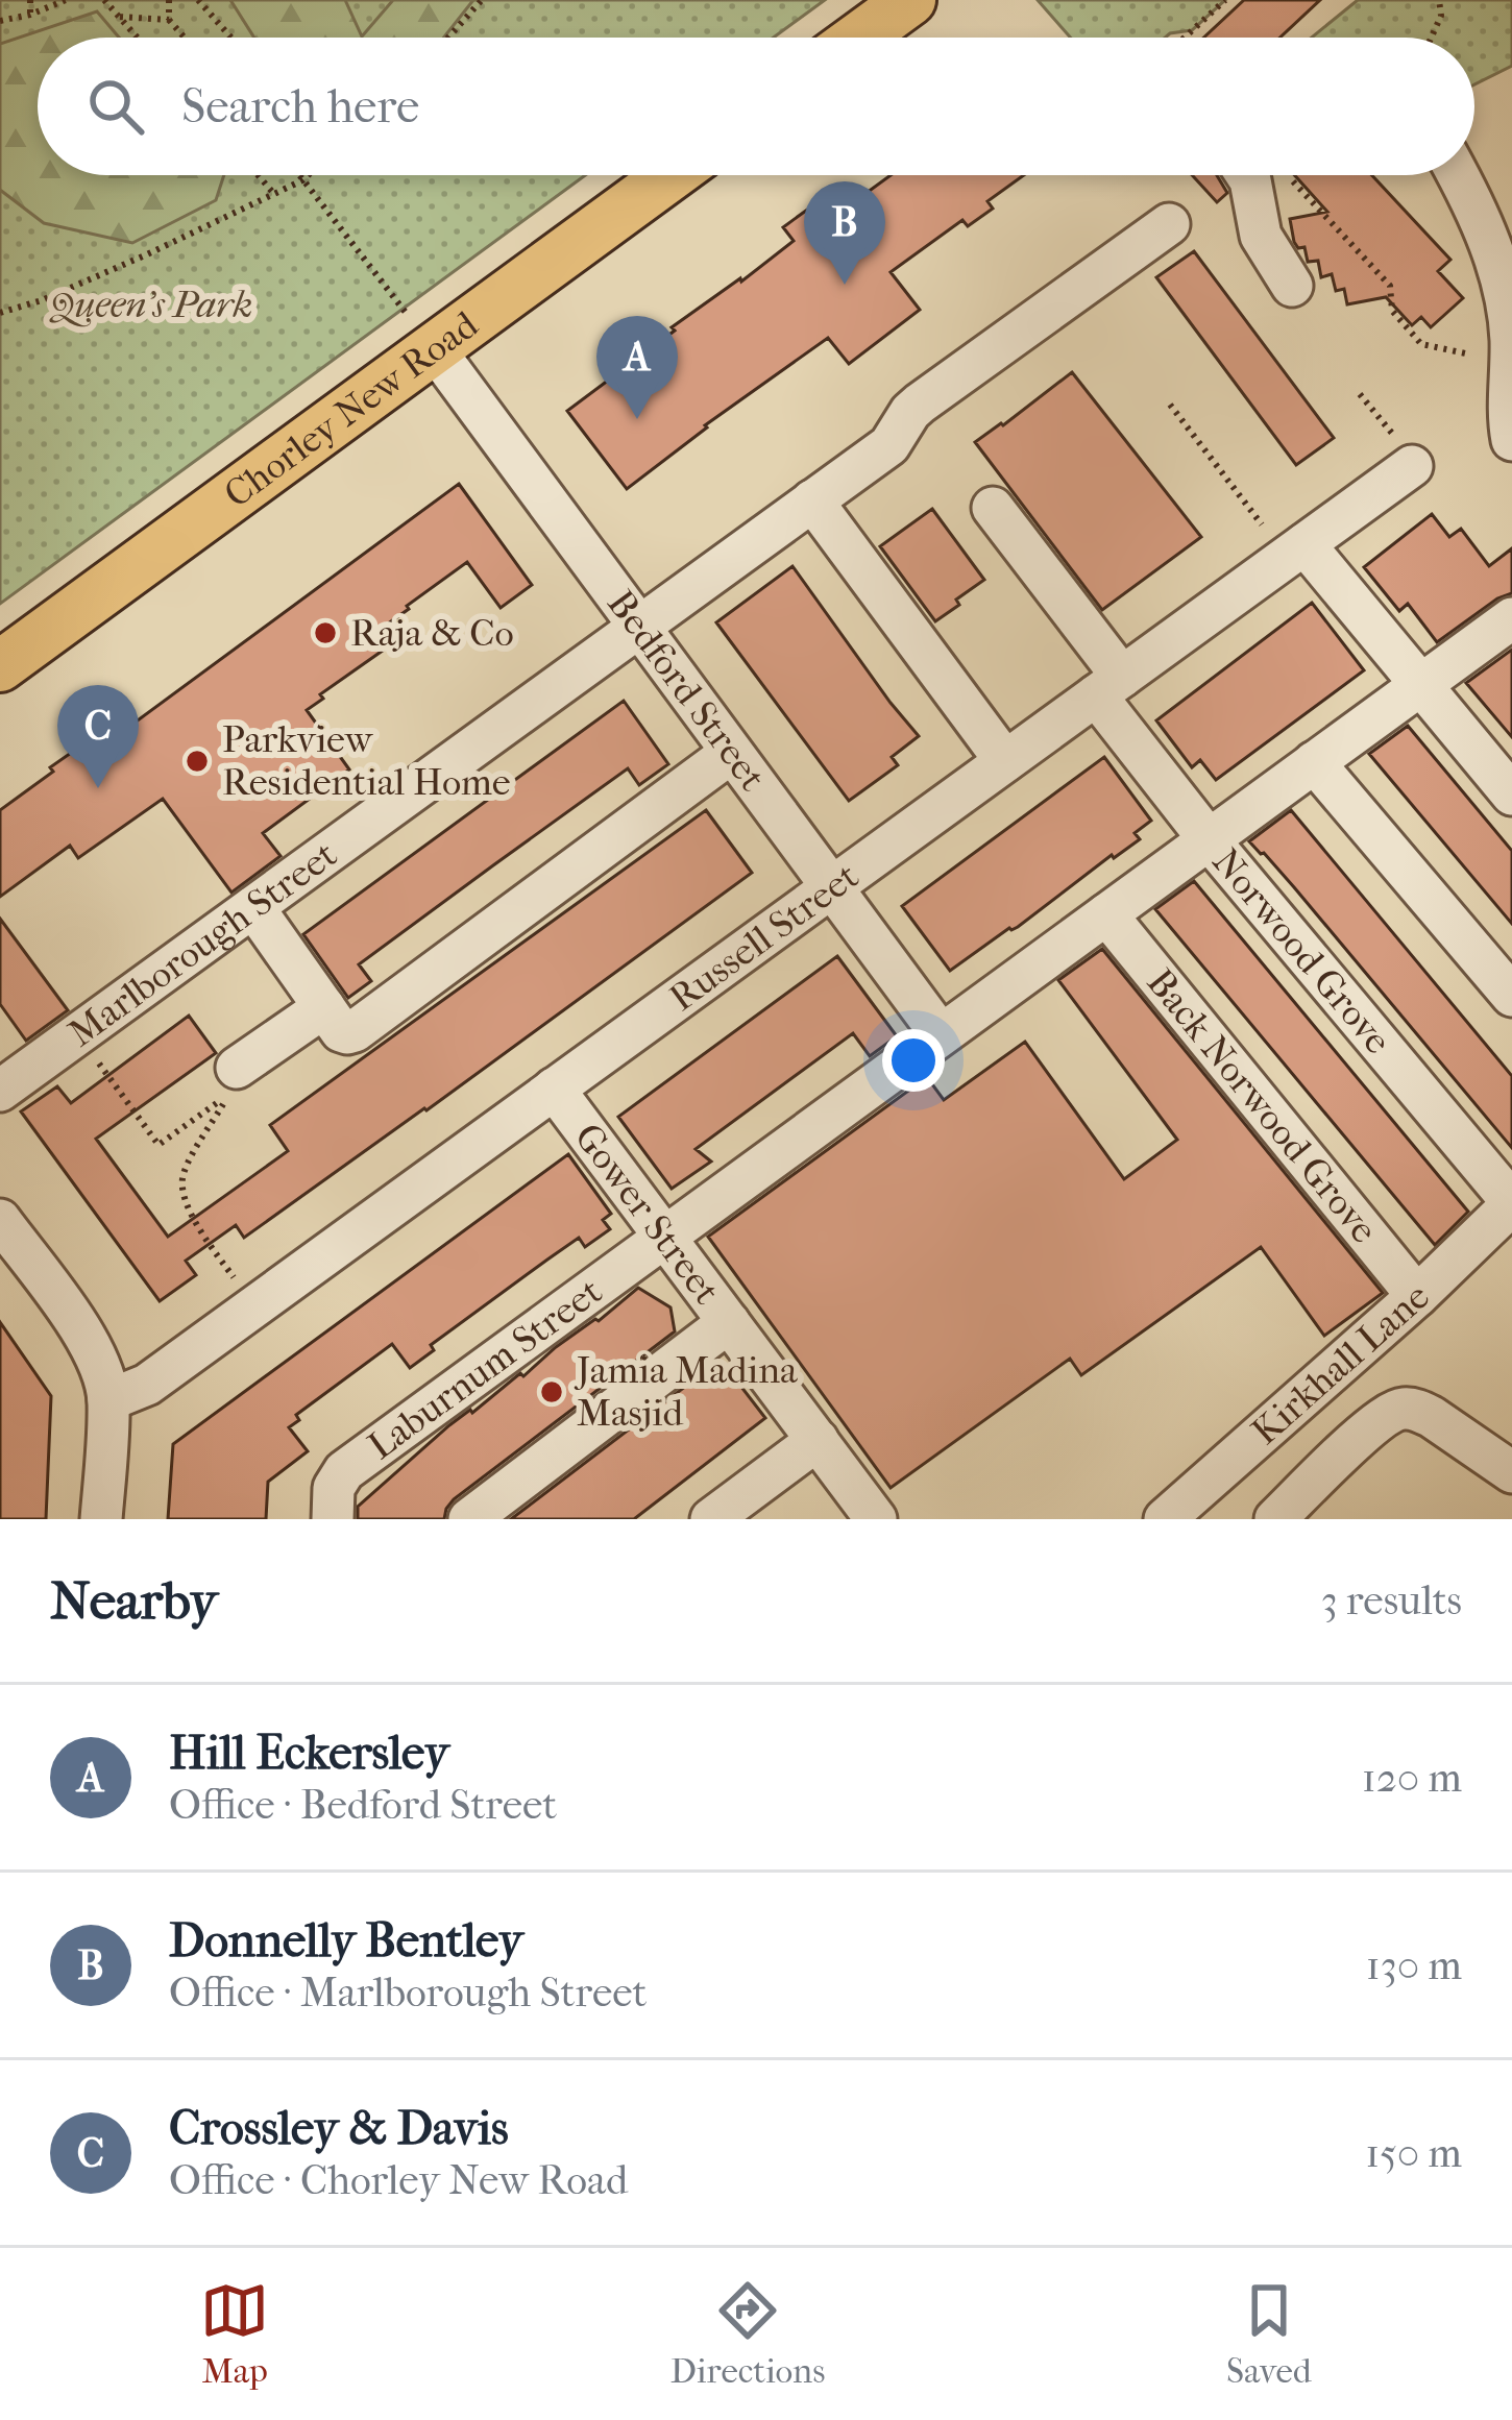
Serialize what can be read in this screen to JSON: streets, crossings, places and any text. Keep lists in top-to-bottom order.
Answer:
{
  "streets": {
    "main road": ["Chorley New Road"],
    "street": [
      "Bedford Street",
      "Russell Street",
      "Marlborough Street",
      "Norwood Grove",
      "Back Norwood Grove",
      "Gower Street",
      "Kirkhall Lane",
      "Laburnum Street"
    ]
  },
  "crossings": [
    ["Chorley New Road", "Bedford Street"],
    ["Bedford Street", "Russell Street"],
    ["Bedford Street", "Marlborough Street"],
    ["Bedford Street", "Laburnum Street"],
    ["Russell Street", "Norwood Grove"],
    ["Russell Street", "Gower Street"],
    ["Norwood Grove", "Kirkhall Lane"],
    ["Norwood Grove", "Laburnum Street"],
    ["Back Norwood Grove", "Kirkhall Lane"],
    ["Back Norwood Grove", "Laburnum Street"],
    ["Gower Street", "Laburnum Street"]
  ],
  "parks": ["Queen's Park"],
  "places": ["Raja & Co", "Parkview Residential Home", "Jamia Madina Masjid"],
  "page": {
    "search": "Search here",
    "pins": ["B", "A", "C"],
    "heading": ["Nearby", "3 results"],
    "list": [
      {
        "mark": "A",
        "name": "Hill Eckersley",
        "note": "Office · Bedford Street",
        "value": "120 m"
      },
      {
        "mark": "B",
        "name": "Donnelly Bentley",
        "note": "Office · Marlborough Street",
        "value": "130 m"
      },
      {
        "mark": "C",
        "name": "Crossley & Davis",
        "note": "Office · Chorley New Road",
        "value": "150 m"
      }
    ],
    "nav": ["Map", "Directions", "Saved"]
  }
}
